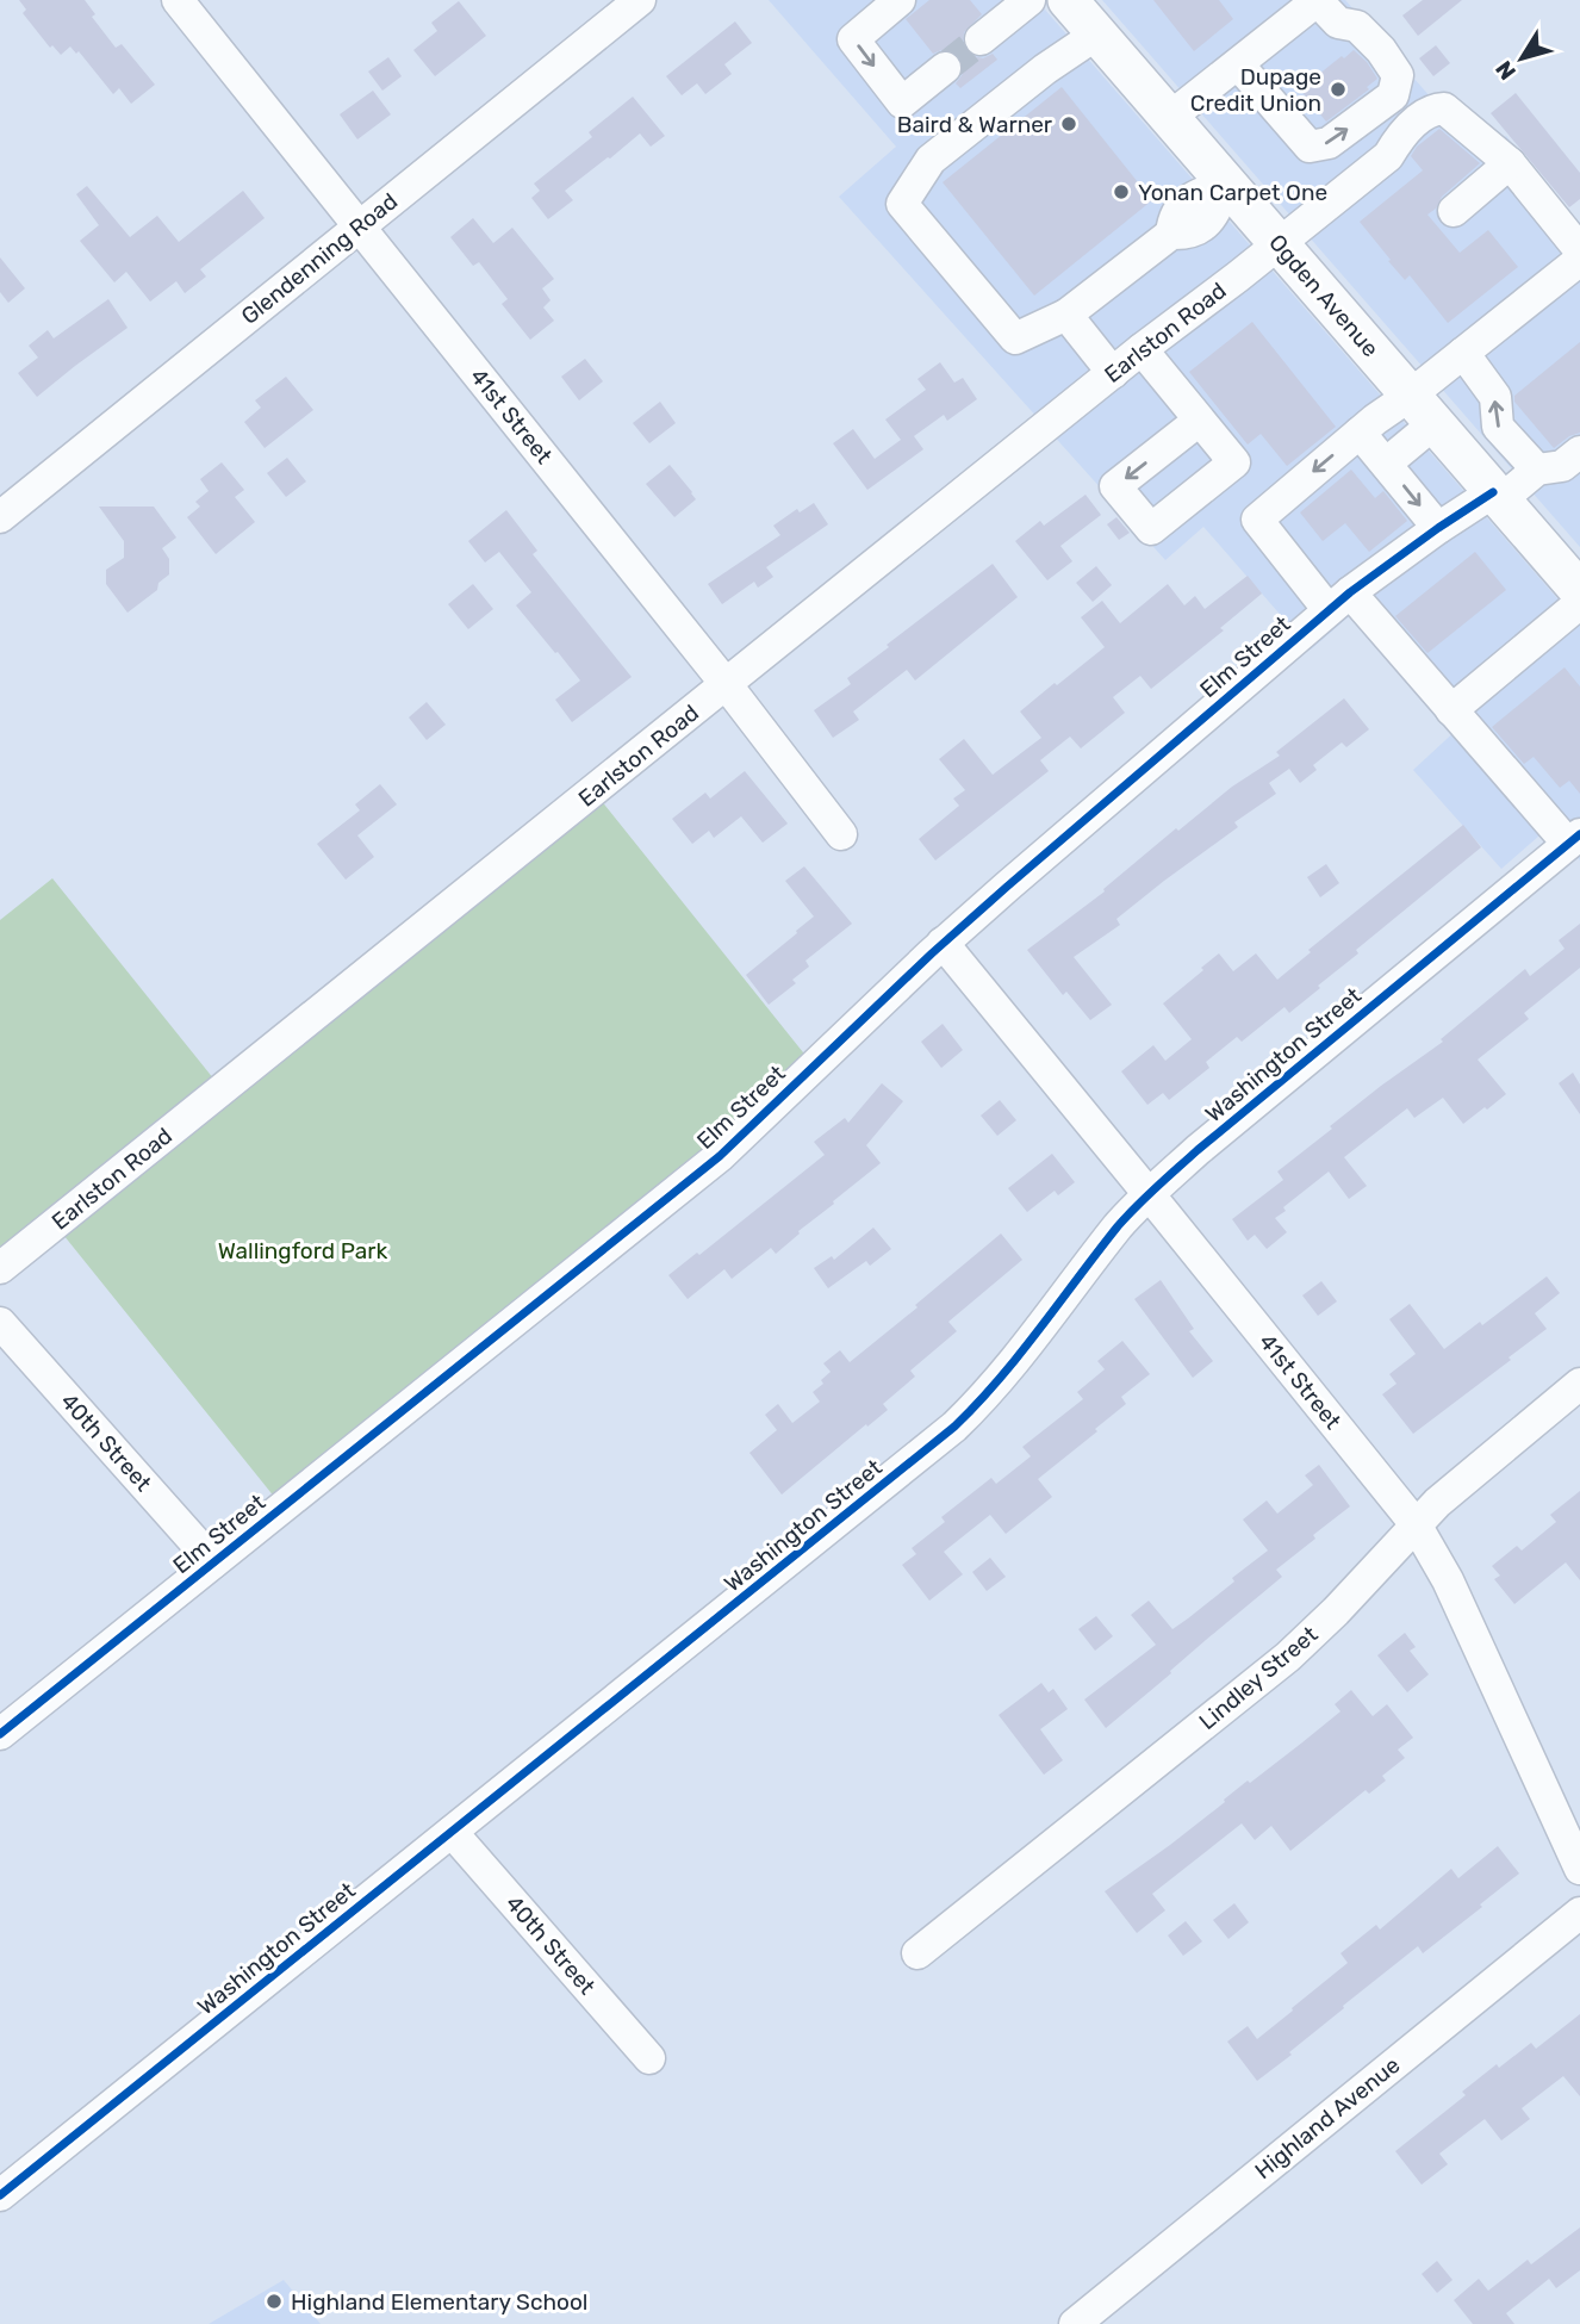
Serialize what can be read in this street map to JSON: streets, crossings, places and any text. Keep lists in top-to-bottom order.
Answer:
{
  "streets": {
    "main road": ["Ogden Avenue"],
    "street": [
      "Glendenning Road",
      "Earlston Road",
      "41st Street",
      "Elm Street",
      "Washington Street",
      "40th Street",
      "Lindley Street",
      "Highland Avenue"
    ]
  },
  "crossings": [
    ["Glendenning Road", "41st Street"],
    ["Ogden Avenue", "Earlston Road"],
    ["Ogden Avenue", "Elm Street"],
    ["Earlston Road", "41st Street"],
    ["41st Street", "Elm Street"],
    ["41st Street", "Washington Street"],
    ["41st Street", "Lindley Street"],
    ["Elm Street", "40th Street"],
    ["Washington Street", "40th Street"]
  ],
  "parks": ["Wallingford Park"],
  "places": [
    "Dupage Credit Union",
    "Baird & Warner",
    "Yonan Carpet One",
    "Highland Elementary School"
  ],
  "north": "bottom left"
}
